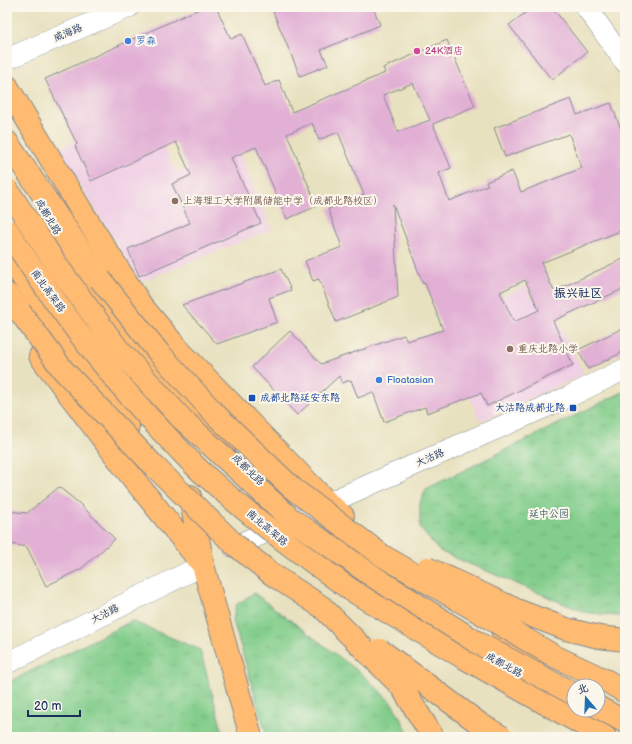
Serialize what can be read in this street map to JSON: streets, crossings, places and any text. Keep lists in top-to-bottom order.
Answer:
{
  "streets": {
    "main road": ["成都北路", "南北高架路"],
    "street": ["威海路", "大沽路"]
  },
  "crossings": [
    ["成都北路", "大沽路"]
  ],
  "districts": ["振兴社区"],
  "parks": ["延中公园"],
  "places": {
    "other": [
      "罗森",
      "24K酒店",
      "上海理工大学附属储能中学（成都北路校区）",
      "重庆北路小学",
      "Floatasian"
    ],
    "transit": ["成都北路延安东路", "大沽路成都北路"]
  },
  "scale_bar": "20 m",
  "north": "top"
}
